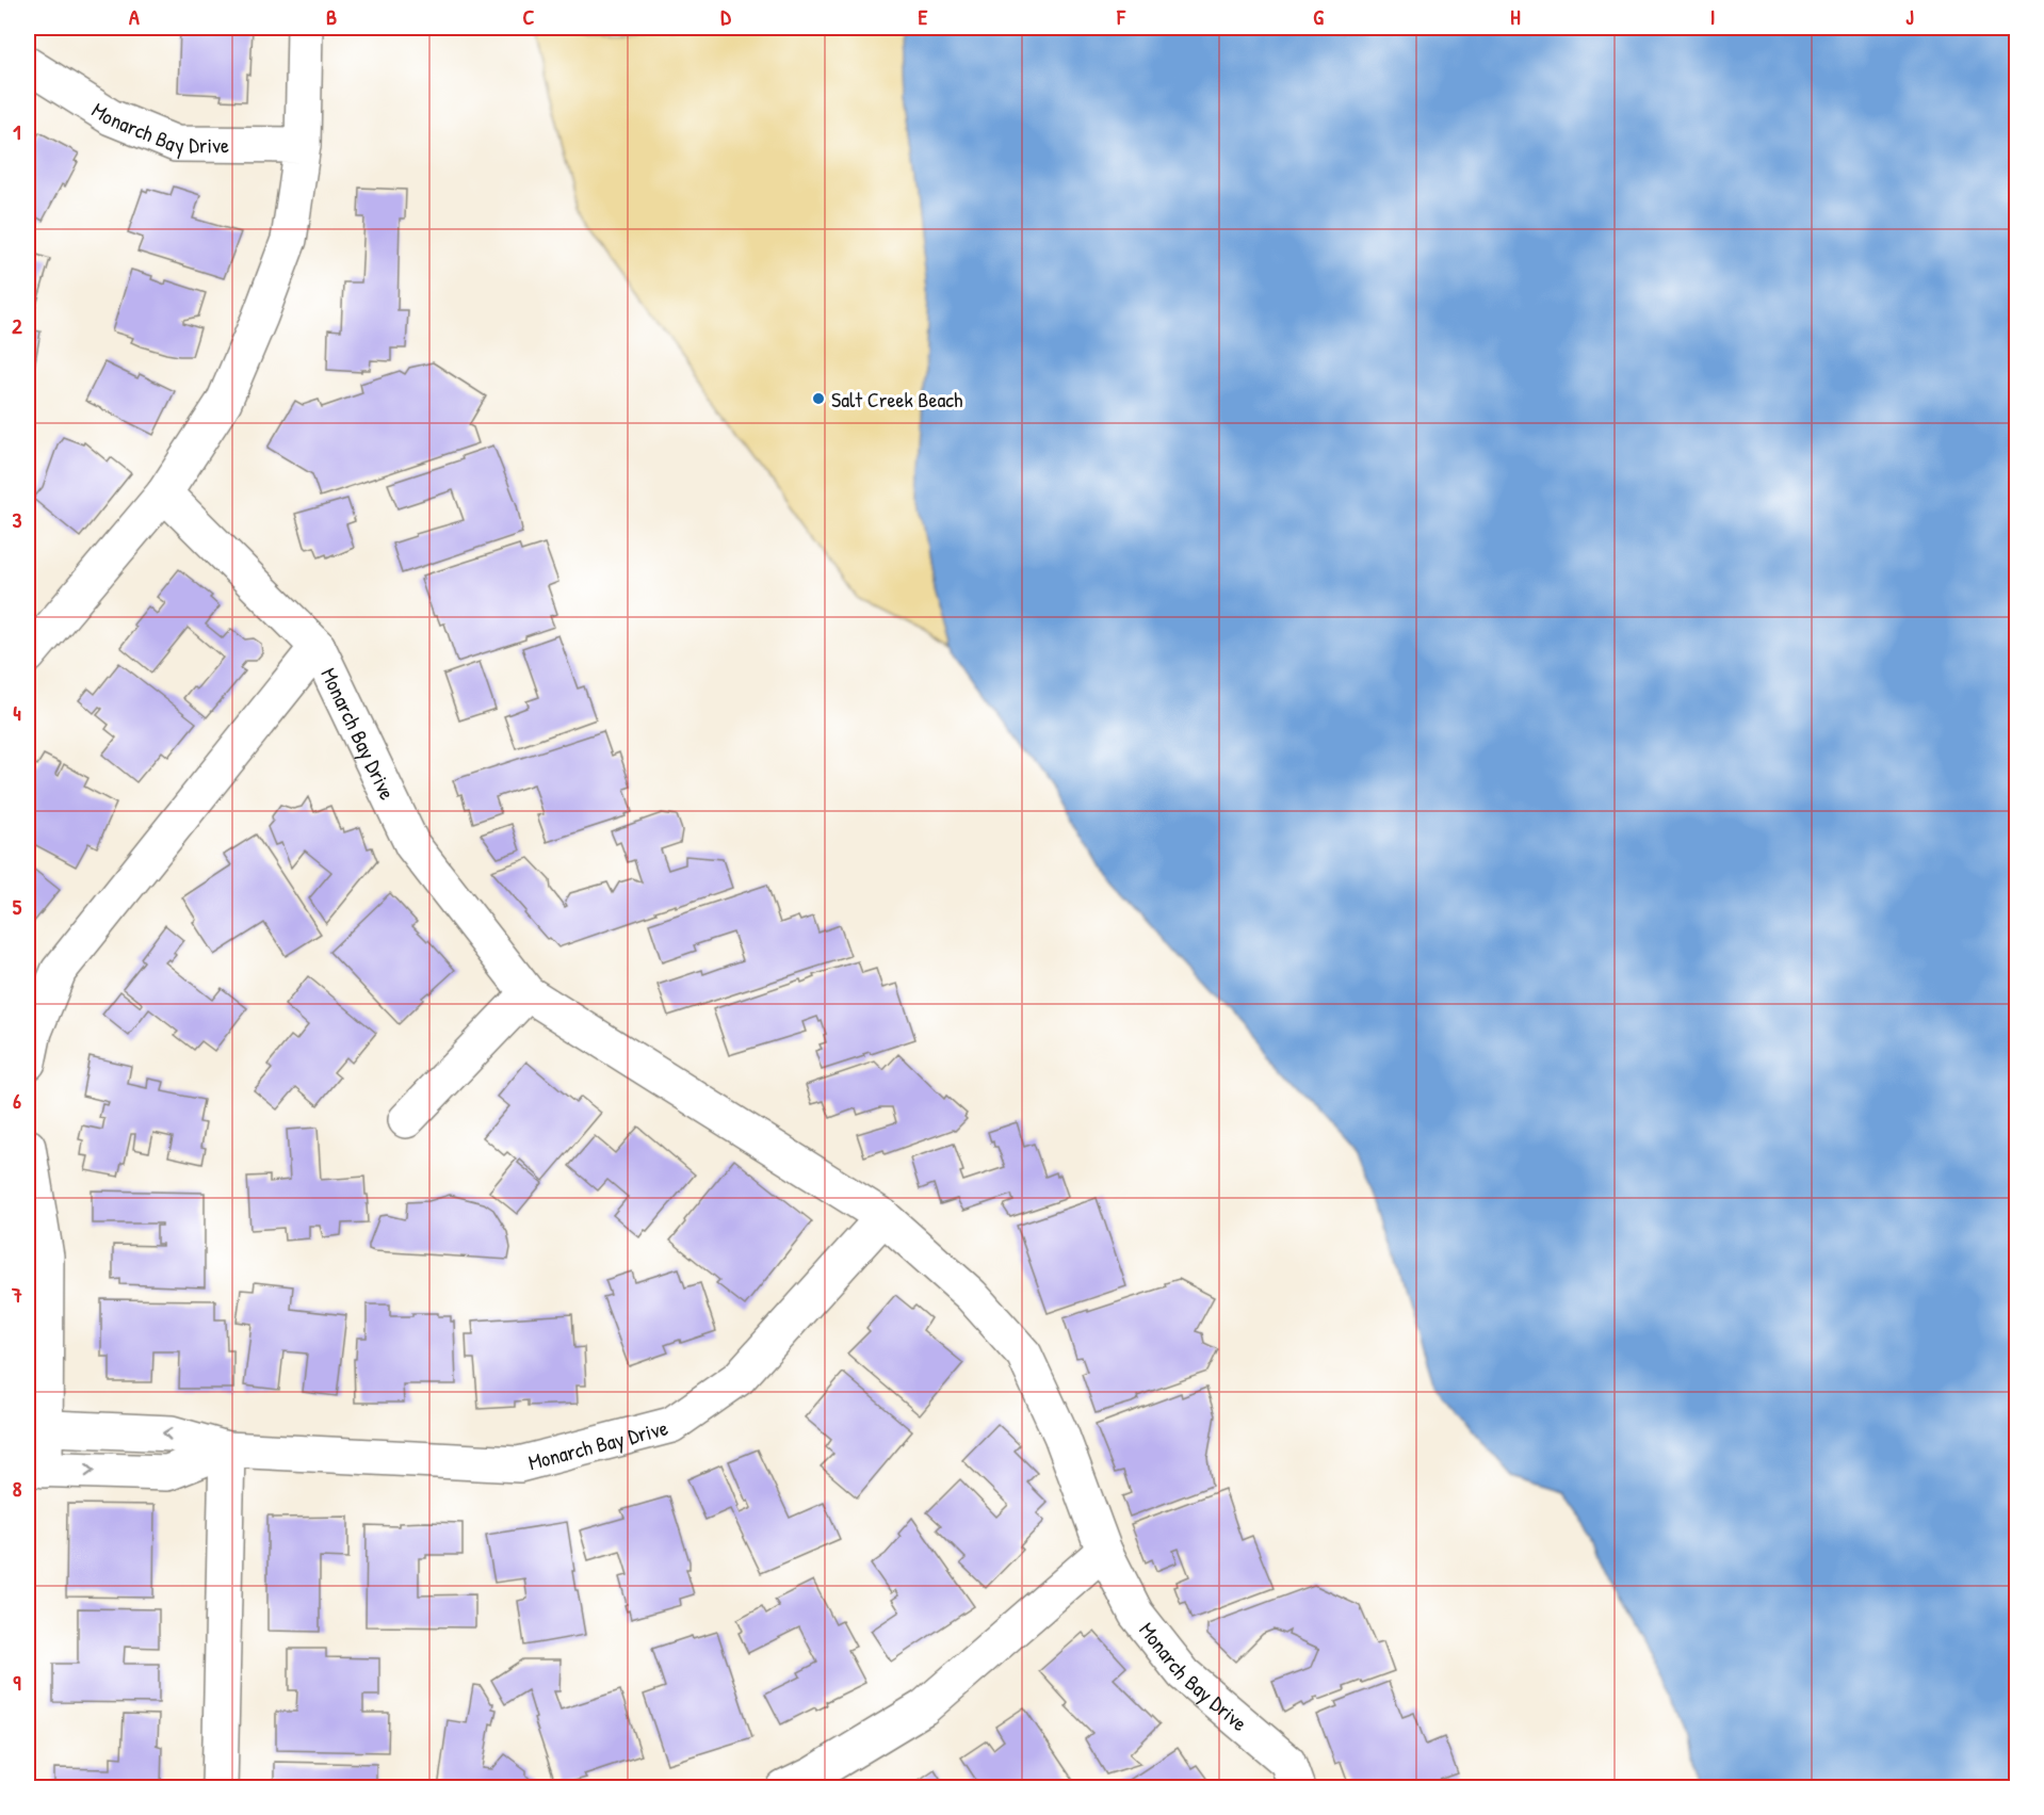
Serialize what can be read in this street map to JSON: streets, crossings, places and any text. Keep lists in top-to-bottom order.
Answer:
{
  "streets": {
    "street": ["Monarch Bay Drive"]
  },
  "places": ["Salt Creek Beach"],
  "grid": {
    "columns": [
      "A",
      "B",
      "C",
      "D",
      "E",
      "F",
      "G",
      "H",
      "I",
      "J"
    ],
    "rows": [
      "1",
      "2",
      "3",
      "4",
      "5",
      "6",
      "7",
      "8",
      "9"
    ]
  }
}
